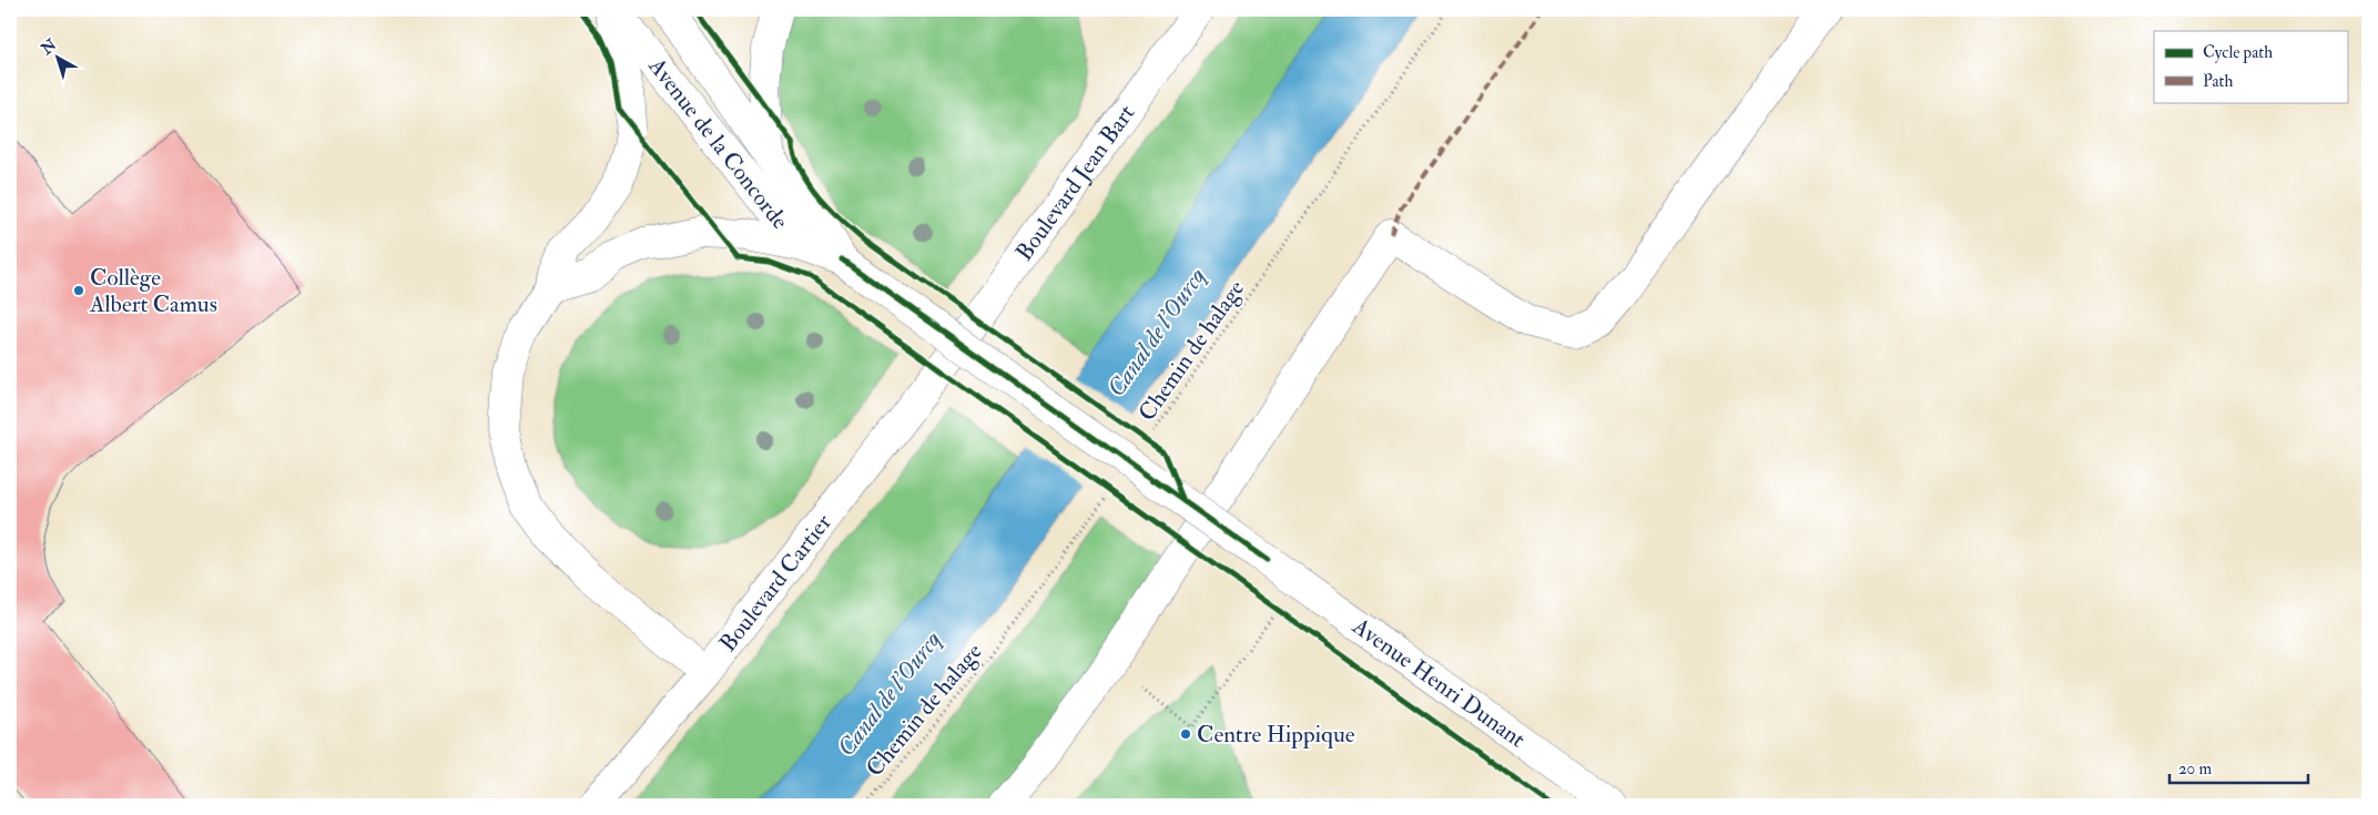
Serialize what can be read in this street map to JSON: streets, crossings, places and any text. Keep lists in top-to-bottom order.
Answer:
{
  "streets": {
    "street": [
      "Avenue de la Concorde",
      "Boulevard Jean Bart",
      "Boulevard Cartier",
      "Avenue Henri Dunant"
    ],
    "path": ["Chemin de halage"]
  },
  "crossings": [
    ["Avenue de la Concorde", "Avenue Henri Dunant"],
    ["Boulevard Jean Bart", "Boulevard Cartier"]
  ],
  "water": ["Canal de l'Ourcq"],
  "places": ["Collège Albert Camus", "Centre Hippique"],
  "legend": ["Cycle path", "Path"],
  "scale_bar": "20 m",
  "north": "top left"
}
